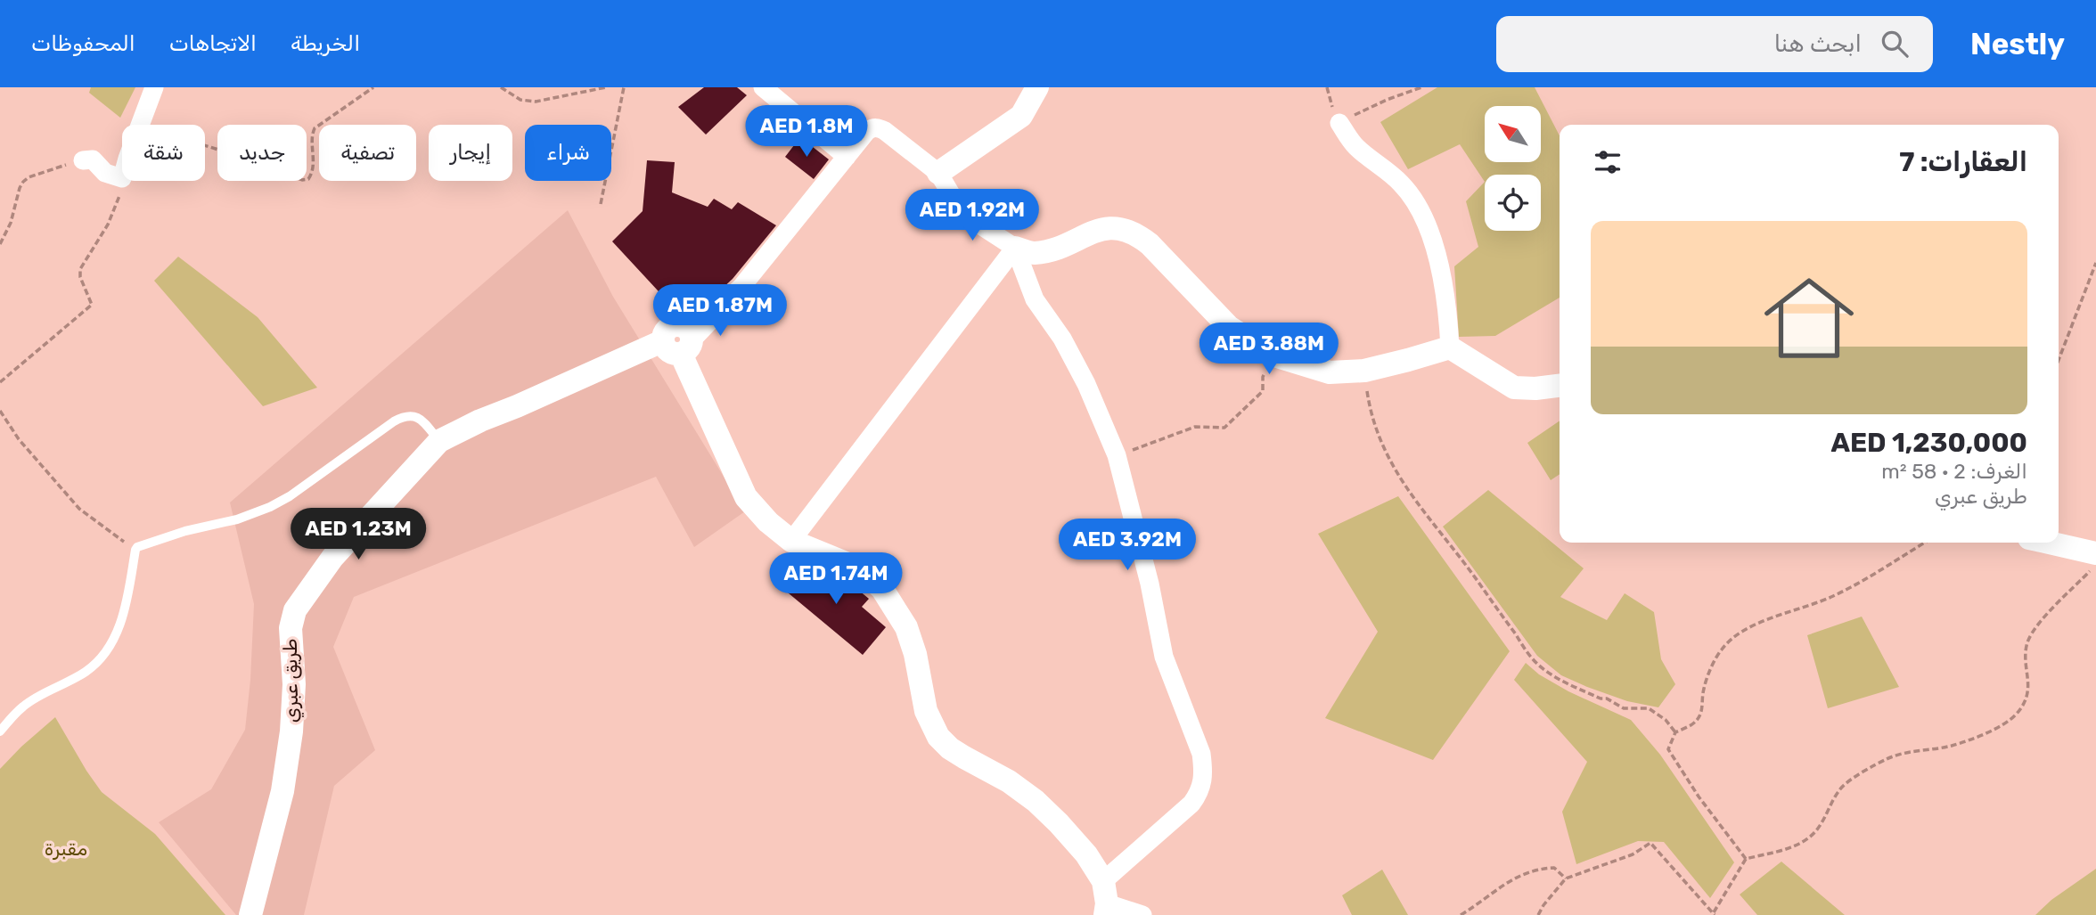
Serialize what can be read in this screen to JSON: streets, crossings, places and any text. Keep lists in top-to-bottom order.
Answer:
{
  "streets": {
    "street": ["طريق عبري"]
  },
  "parks": ["مقبرة"],
  "north": "top left",
  "page": {
    "header": "Nestly",
    "search": "ابحث هنا",
    "nav": ["الخريطة", "الاتجاهات", "المحفوظات"],
    "price": [
      "AED 1.8M",
      "AED 1.92M",
      "AED 1.87M",
      "AED 3.88M",
      "AED 1.23M",
      "AED 3.92M",
      "AED 1.74M"
    ],
    "chip": [
      "شراء",
      "إيجار",
      "تصفية",
      "جديد",
      "شقة"
    ],
    "heading": "العقارات: 7",
    "list": [
      {
        "name": "AED 1,230,000",
        "note": "الغرف: 2 · 58 m² · طريق عبري"
      }
    ]
  }
}
